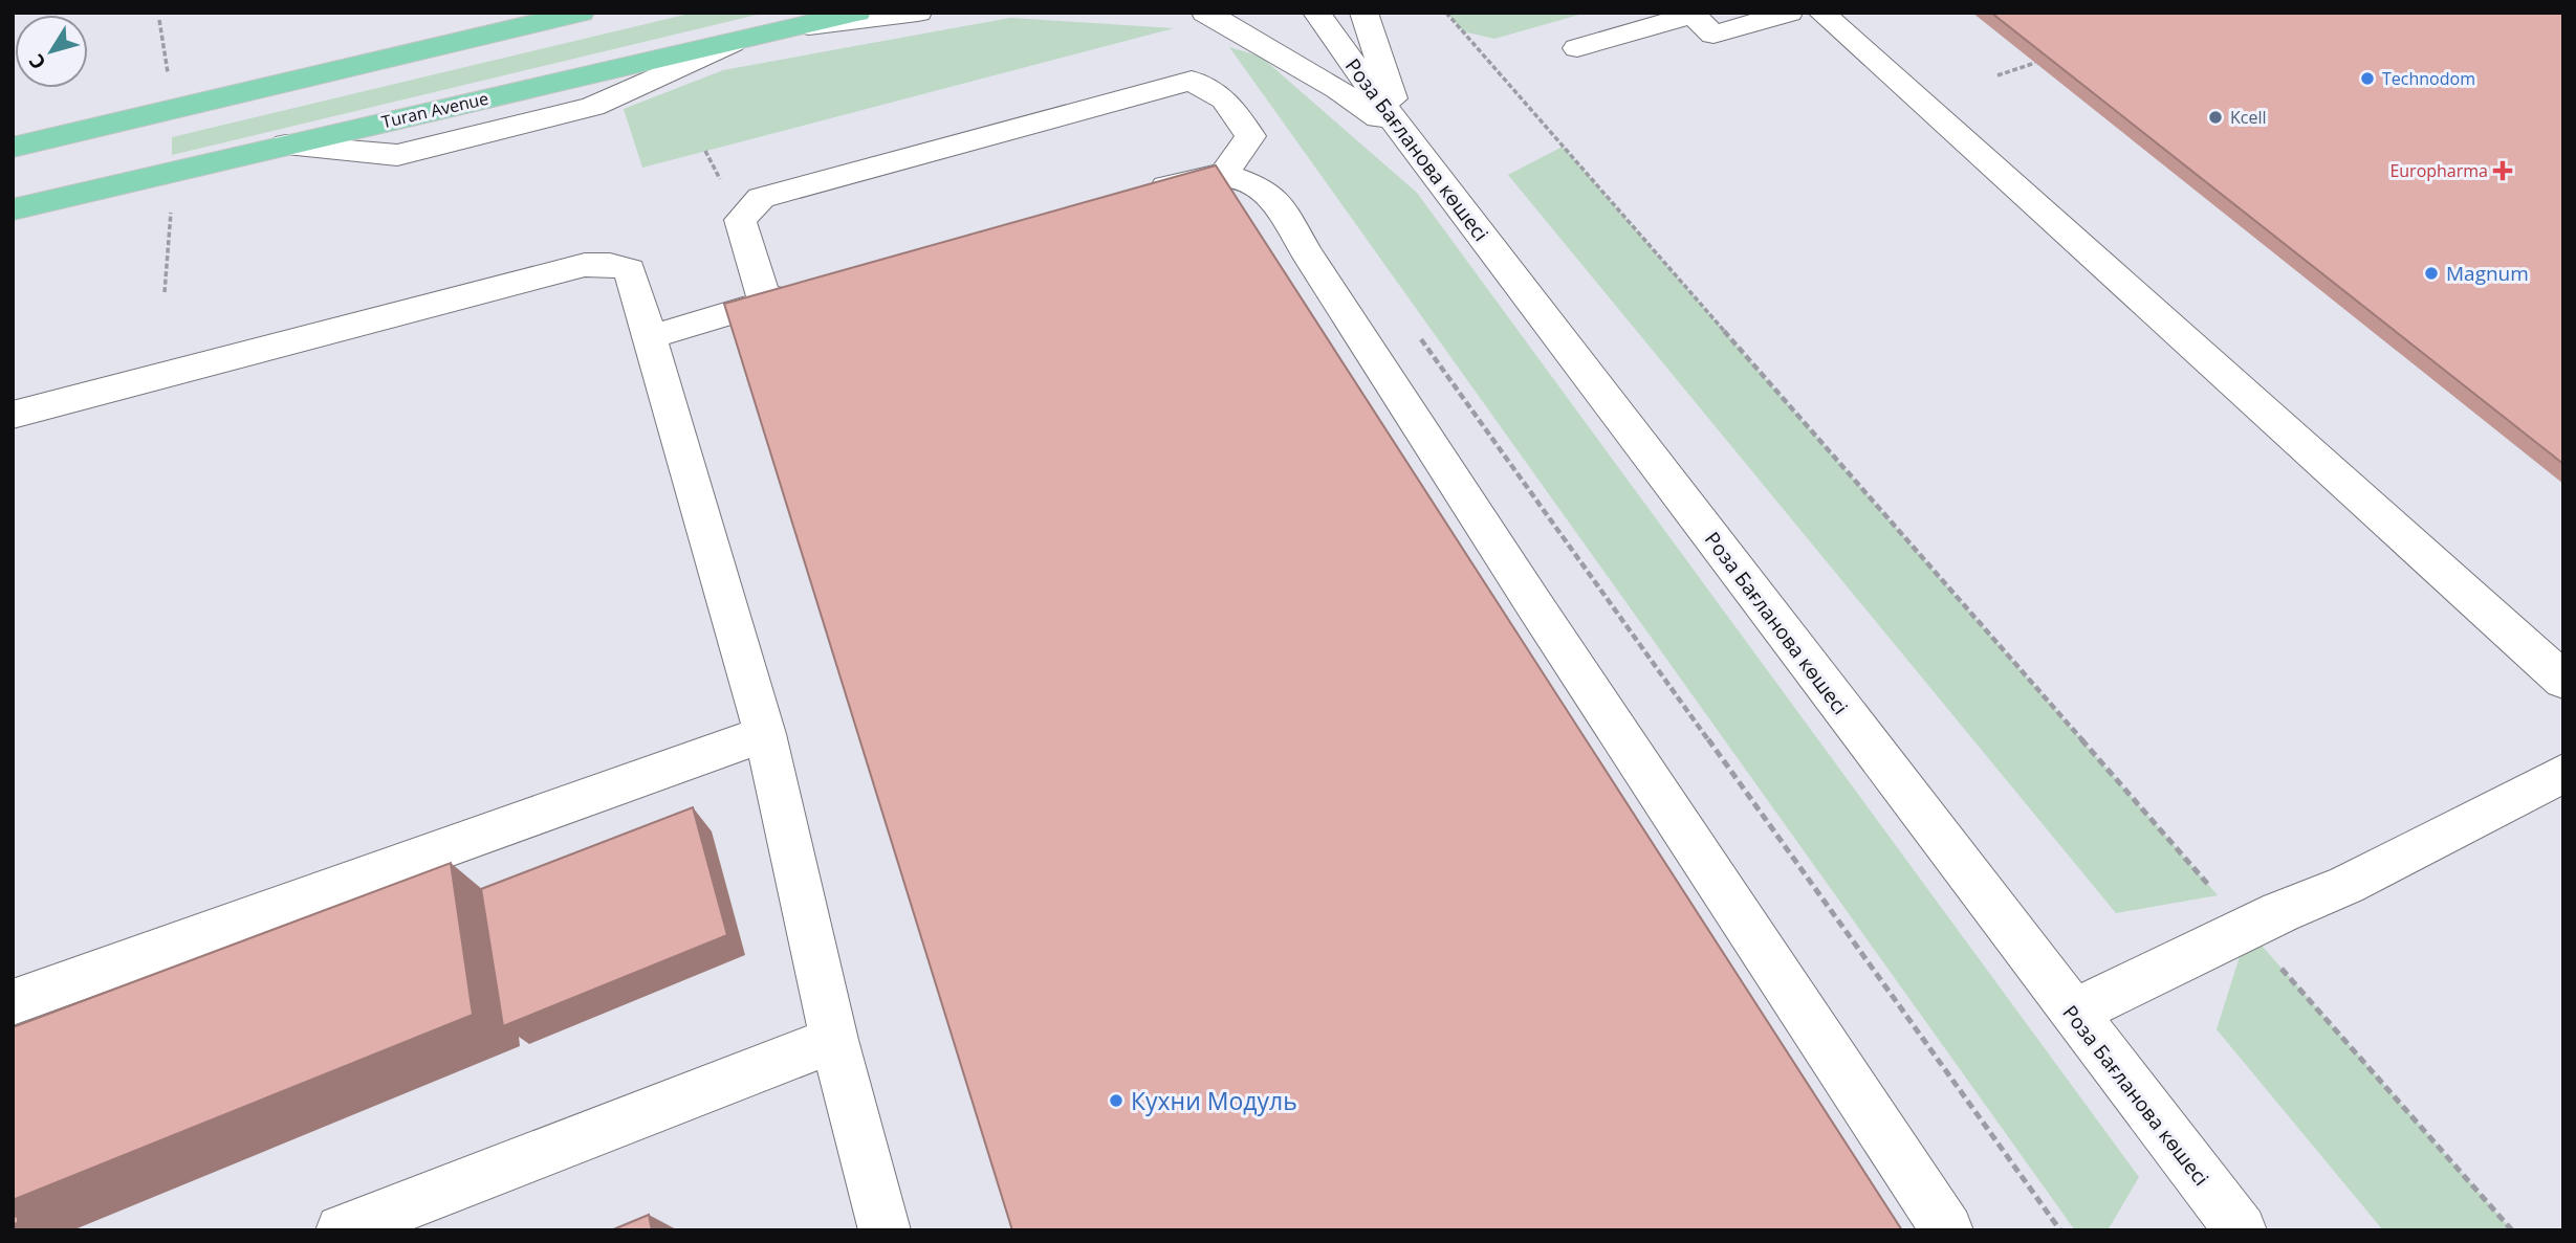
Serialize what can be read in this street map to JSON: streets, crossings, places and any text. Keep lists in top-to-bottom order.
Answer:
{
  "streets": {
    "street": ["Роза Бағланова көшесі"]
  },
  "places": {
    "other": [
      "Technodom",
      "Kcell",
      "Magnum",
      "Кухни Модуль"
    ],
    "health": ["Europharma"]
  },
  "north": "bottom left"
}
